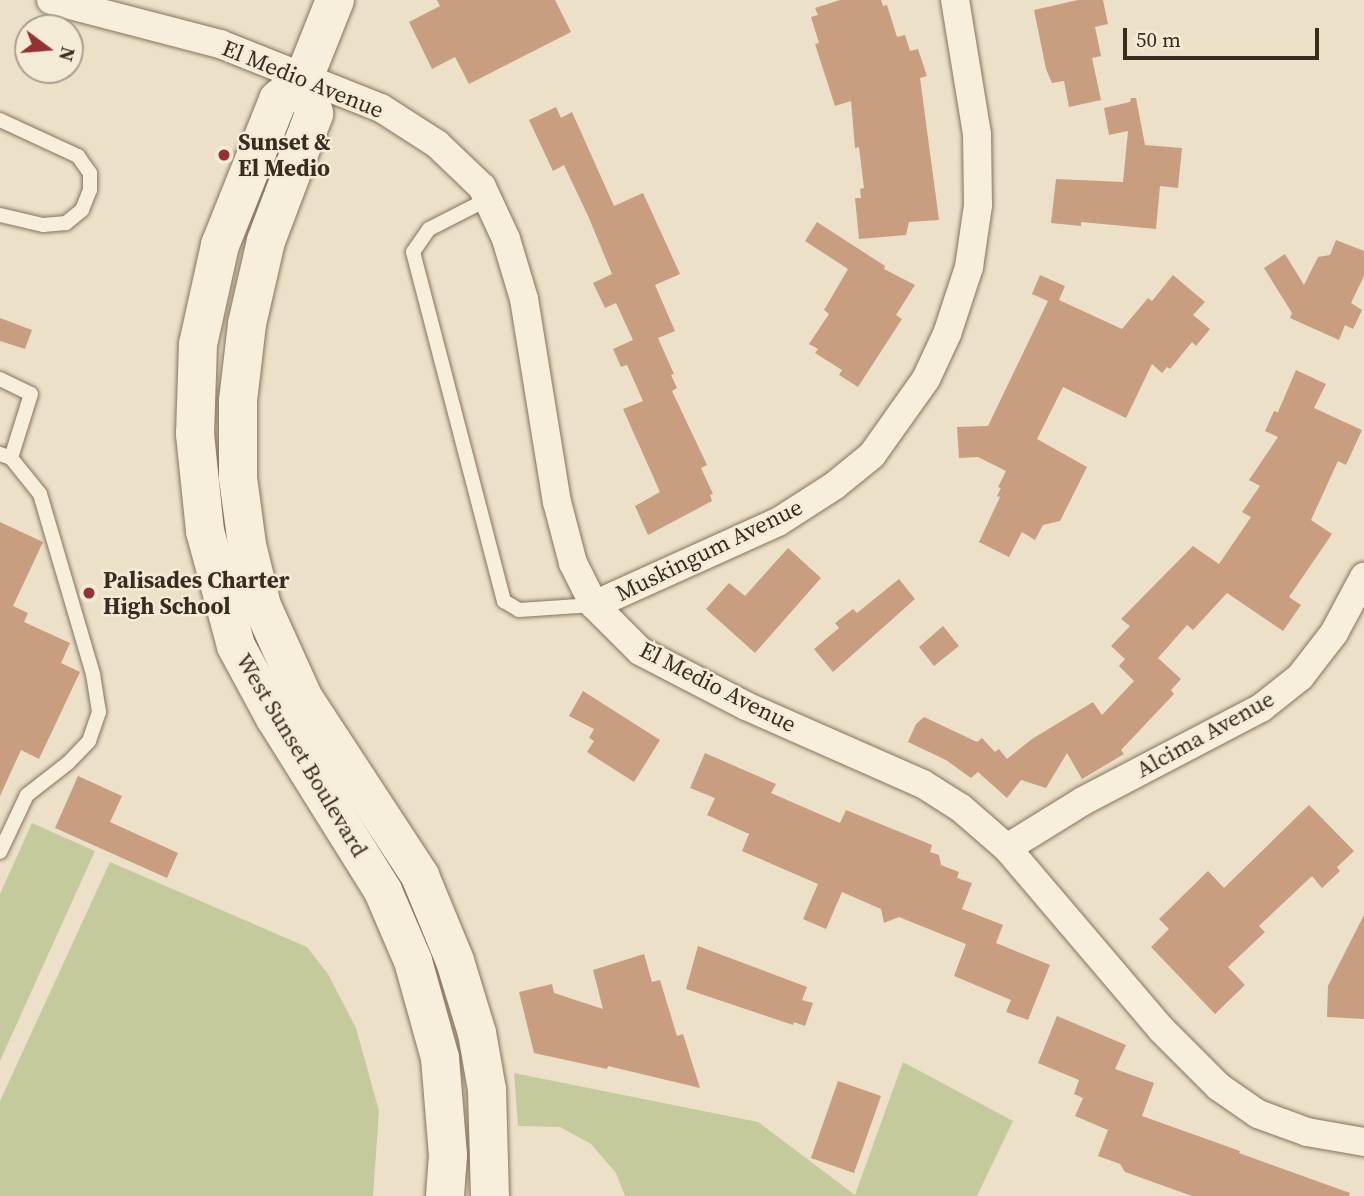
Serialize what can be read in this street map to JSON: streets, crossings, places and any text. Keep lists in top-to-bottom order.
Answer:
{
  "streets": {
    "main road": ["West Sunset Boulevard"],
    "street": ["El Medio Avenue", "Muskingum Avenue", "Alcima Avenue"]
  },
  "crossings": [
    ["El Medio Avenue", "Muskingum Avenue"],
    ["El Medio Avenue", "Alcima Avenue"],
    ["El Medio Avenue", "West Sunset Boulevard"]
  ],
  "places": ["Sunset & El Medio", "Palisades Charter High School"],
  "scale_bar": "50 m",
  "north": "right"
}
